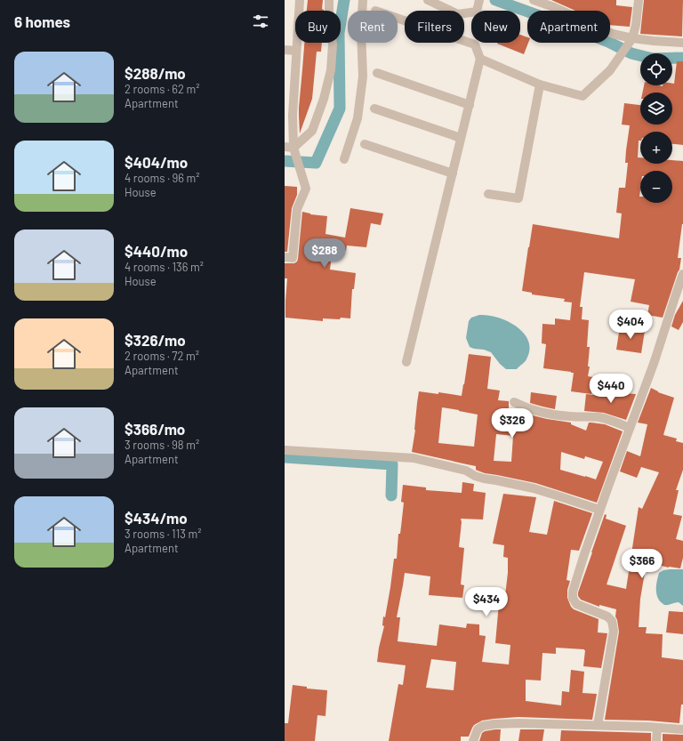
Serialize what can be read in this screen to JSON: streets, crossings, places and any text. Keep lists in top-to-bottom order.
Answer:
{
  "page": {
    "heading": "6 homes",
    "chip": [
      "Buy",
      "Rent",
      "Filters",
      "New",
      "Apartment"
    ],
    "list": [
      {
        "name": "$288/mo",
        "note": "2 rooms · 62 m² · Apartment"
      },
      {
        "name": "$404/mo",
        "note": "4 rooms · 96 m² · House"
      },
      {
        "name": "$440/mo",
        "note": "4 rooms · 136 m² · House"
      },
      {
        "name": "$326/mo",
        "note": "2 rooms · 72 m² · Apartment"
      },
      {
        "name": "$366/mo",
        "note": "3 rooms · 98 m² · Apartment"
      },
      {
        "name": "$434/mo",
        "note": "3 rooms · 113 m² · Apartment"
      }
    ],
    "map_buttons": ["+", "−"],
    "price": [
      "$288",
      "$404",
      "$440",
      "$326",
      "$366",
      "$434"
    ]
  }
}
